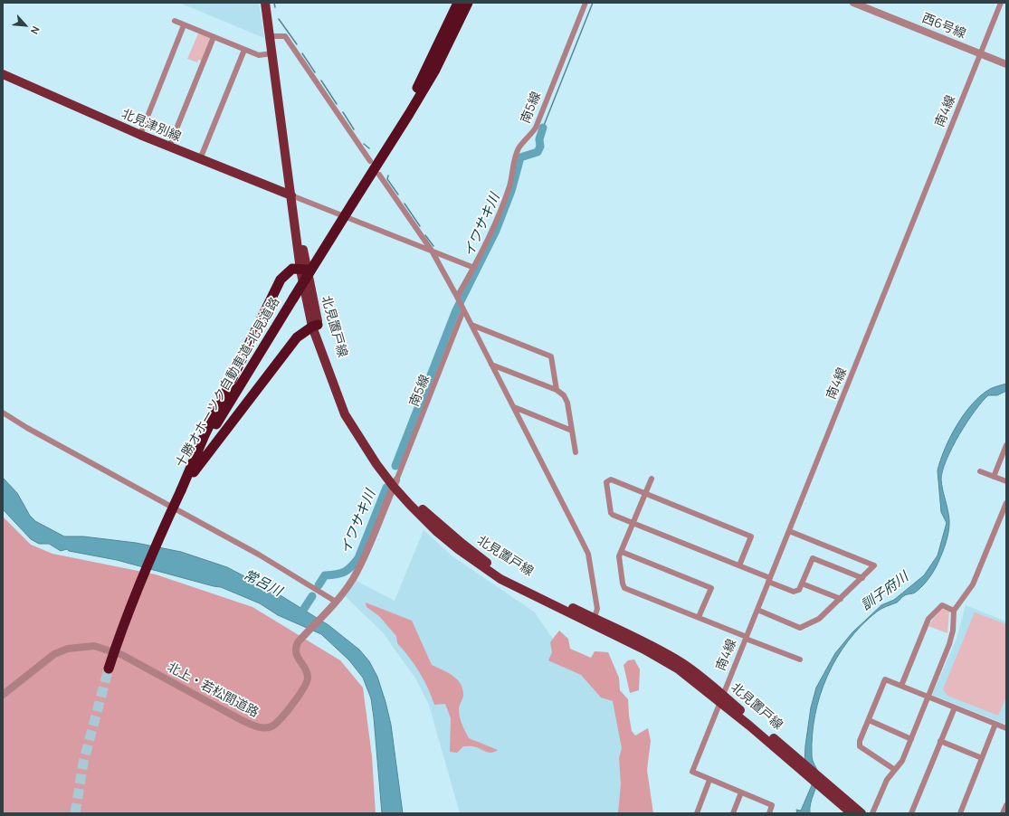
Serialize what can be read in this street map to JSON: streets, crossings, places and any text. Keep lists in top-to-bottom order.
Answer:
{
  "streets": {
    "highway": ["十勝オホーツク自動車道;北見道路"],
    "main road": ["北見津別線", "北見置戸線"],
    "street": [
      "西6号線",
      "南5線",
      "南4線",
      "北上・若松間道路"
    ]
  },
  "crossings": [
    ["西6号線", "南4線"],
    ["南5線", "北見置戸線"],
    ["南5線", "北上・若松間道路"],
    ["南4線", "北見置戸線"],
    ["北見津別線", "北見置戸線"],
    ["北見置戸線", "北上・若松間道路"]
  ],
  "water": ["イワサキ川", "常呂川", "訓子府川"],
  "north": "bottom right"
}
